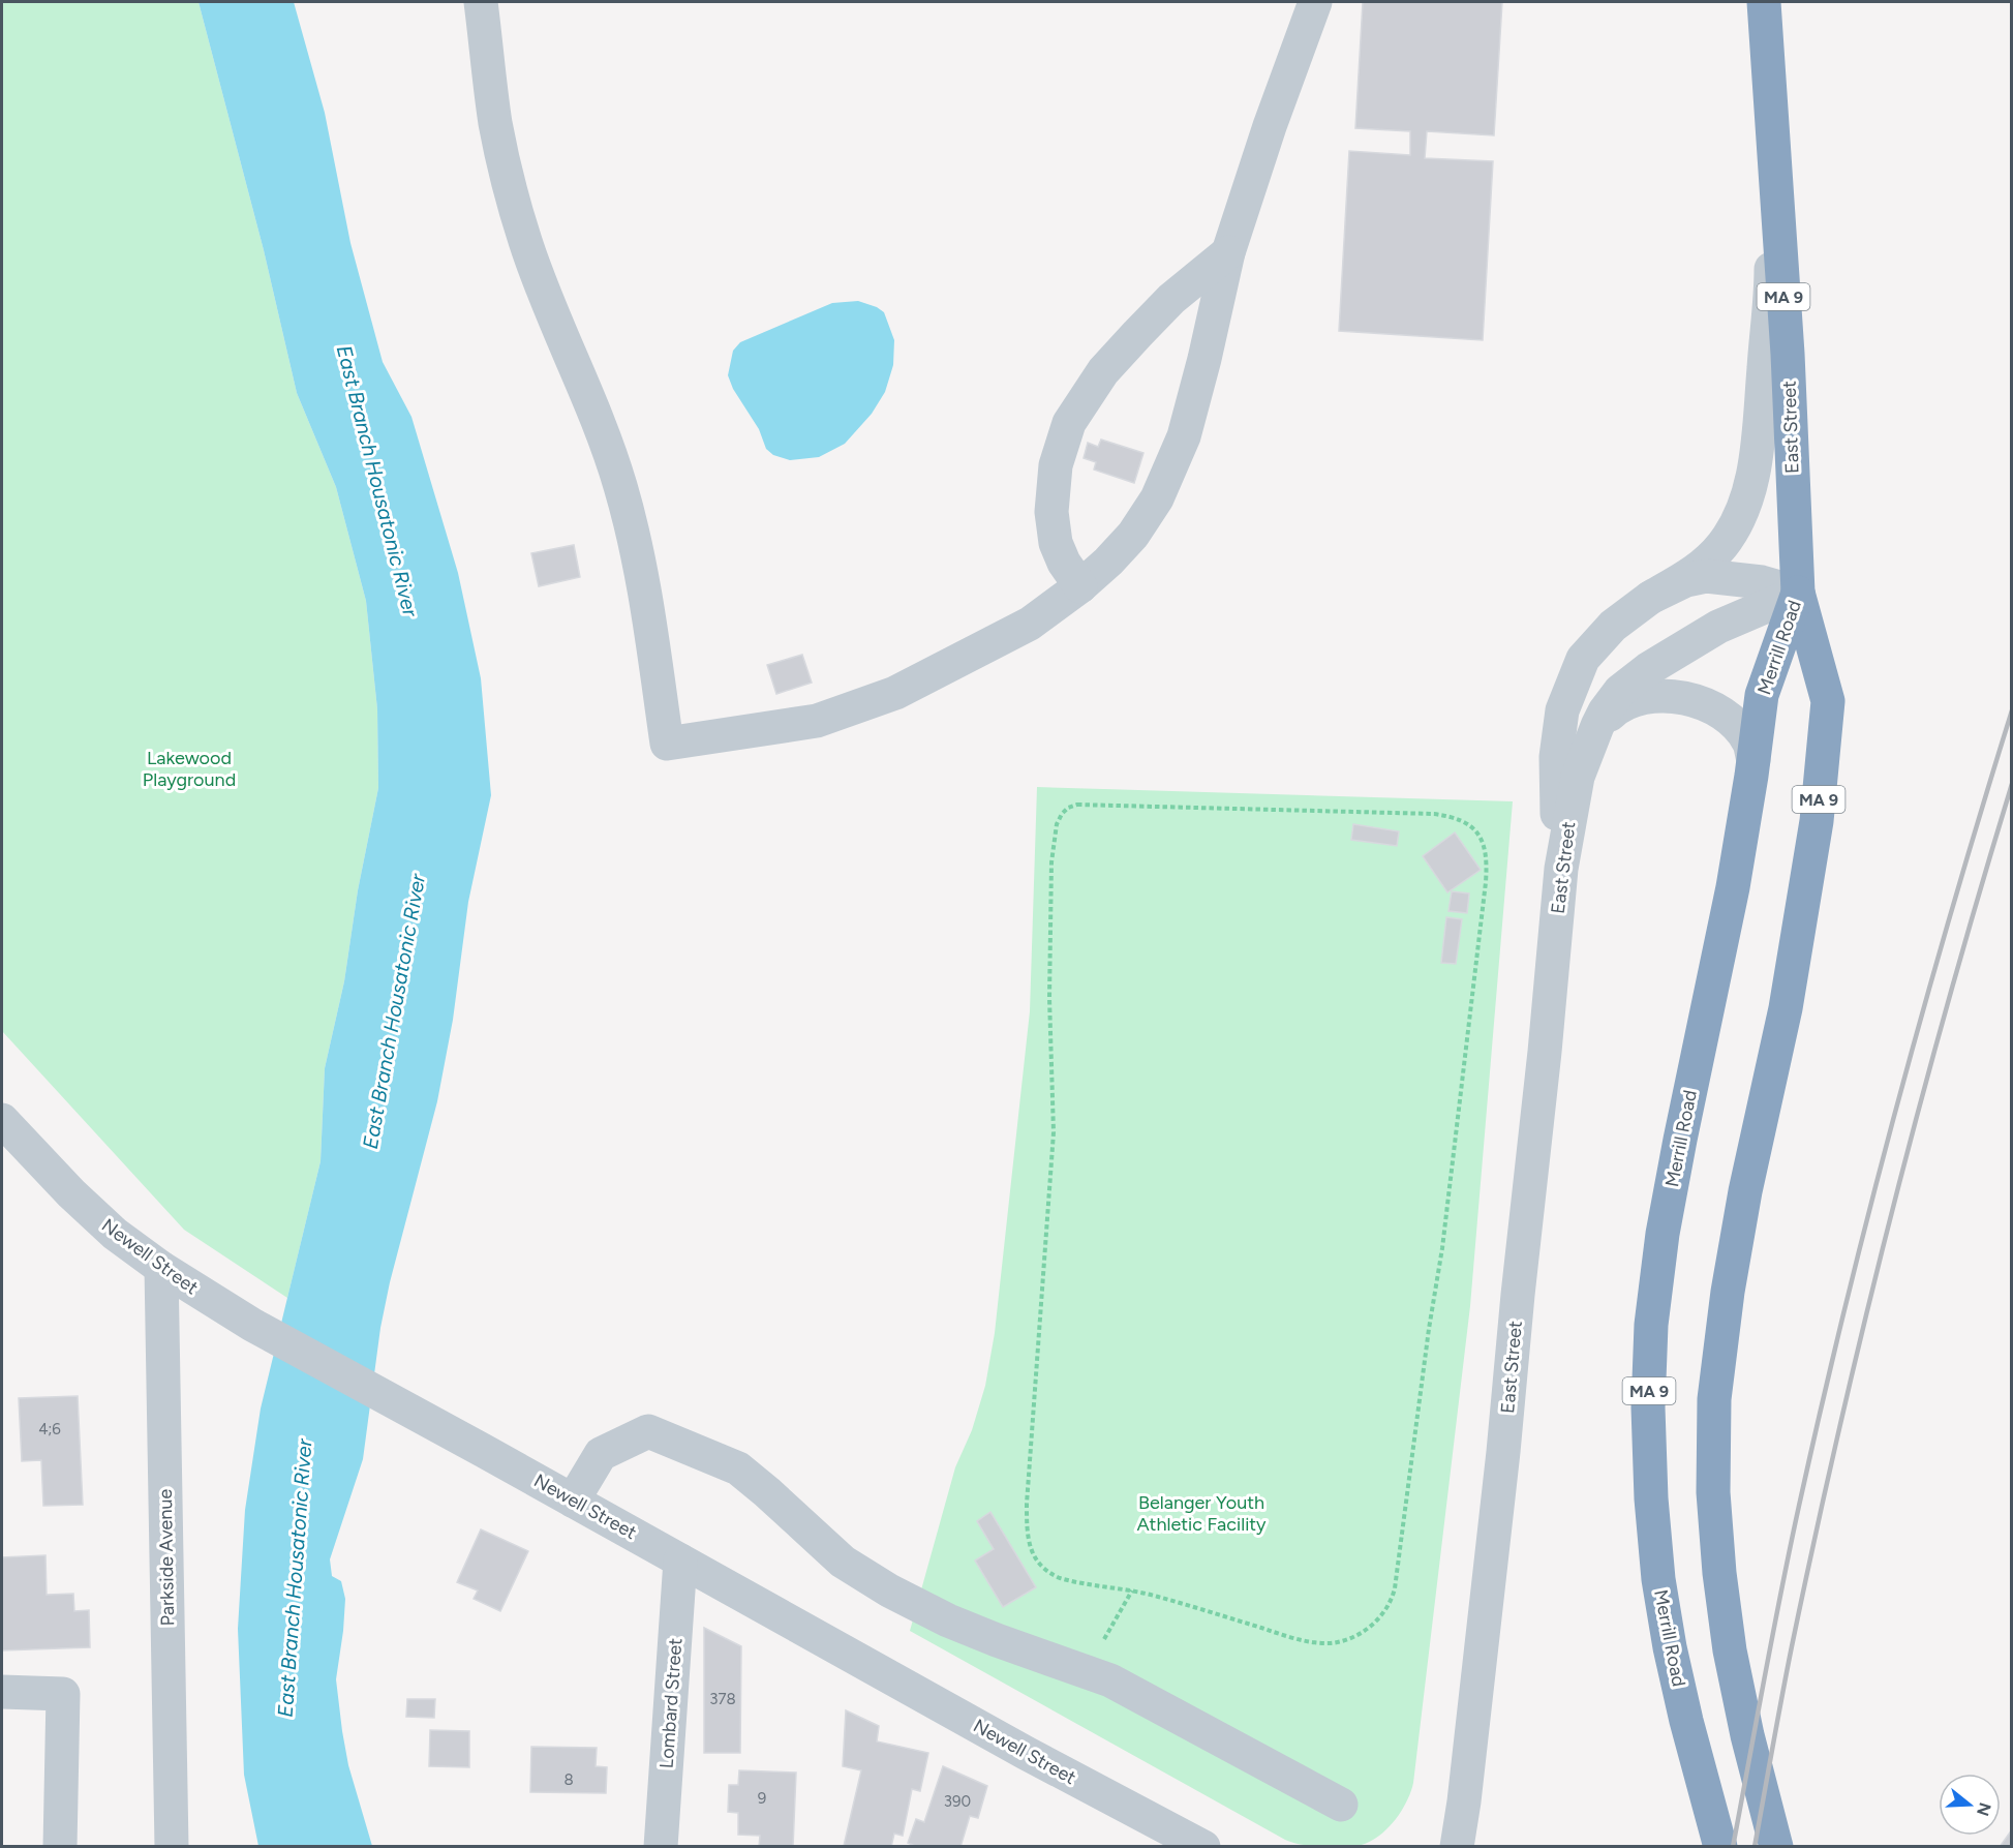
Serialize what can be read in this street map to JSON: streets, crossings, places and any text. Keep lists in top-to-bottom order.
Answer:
{
  "streets": {
    "highway": ["MA 9", "East Street", "Merrill Road"],
    "street": ["Newell Street", "Parkside Avenue", "Lombard Street"]
  },
  "crossings": [
    ["East Street", "Merrill Road"],
    ["Newell Street", "Parkside Avenue"],
    ["Newell Street", "Lombard Street"]
  ],
  "water": ["East Branch Housatonic River"],
  "parks": ["Lakewood Playground", "Belanger Youth Athletic Facility"],
  "house_numbers": [
    "4;6",
    "378",
    "8",
    "9",
    "390"
  ],
  "north": "right"
}
